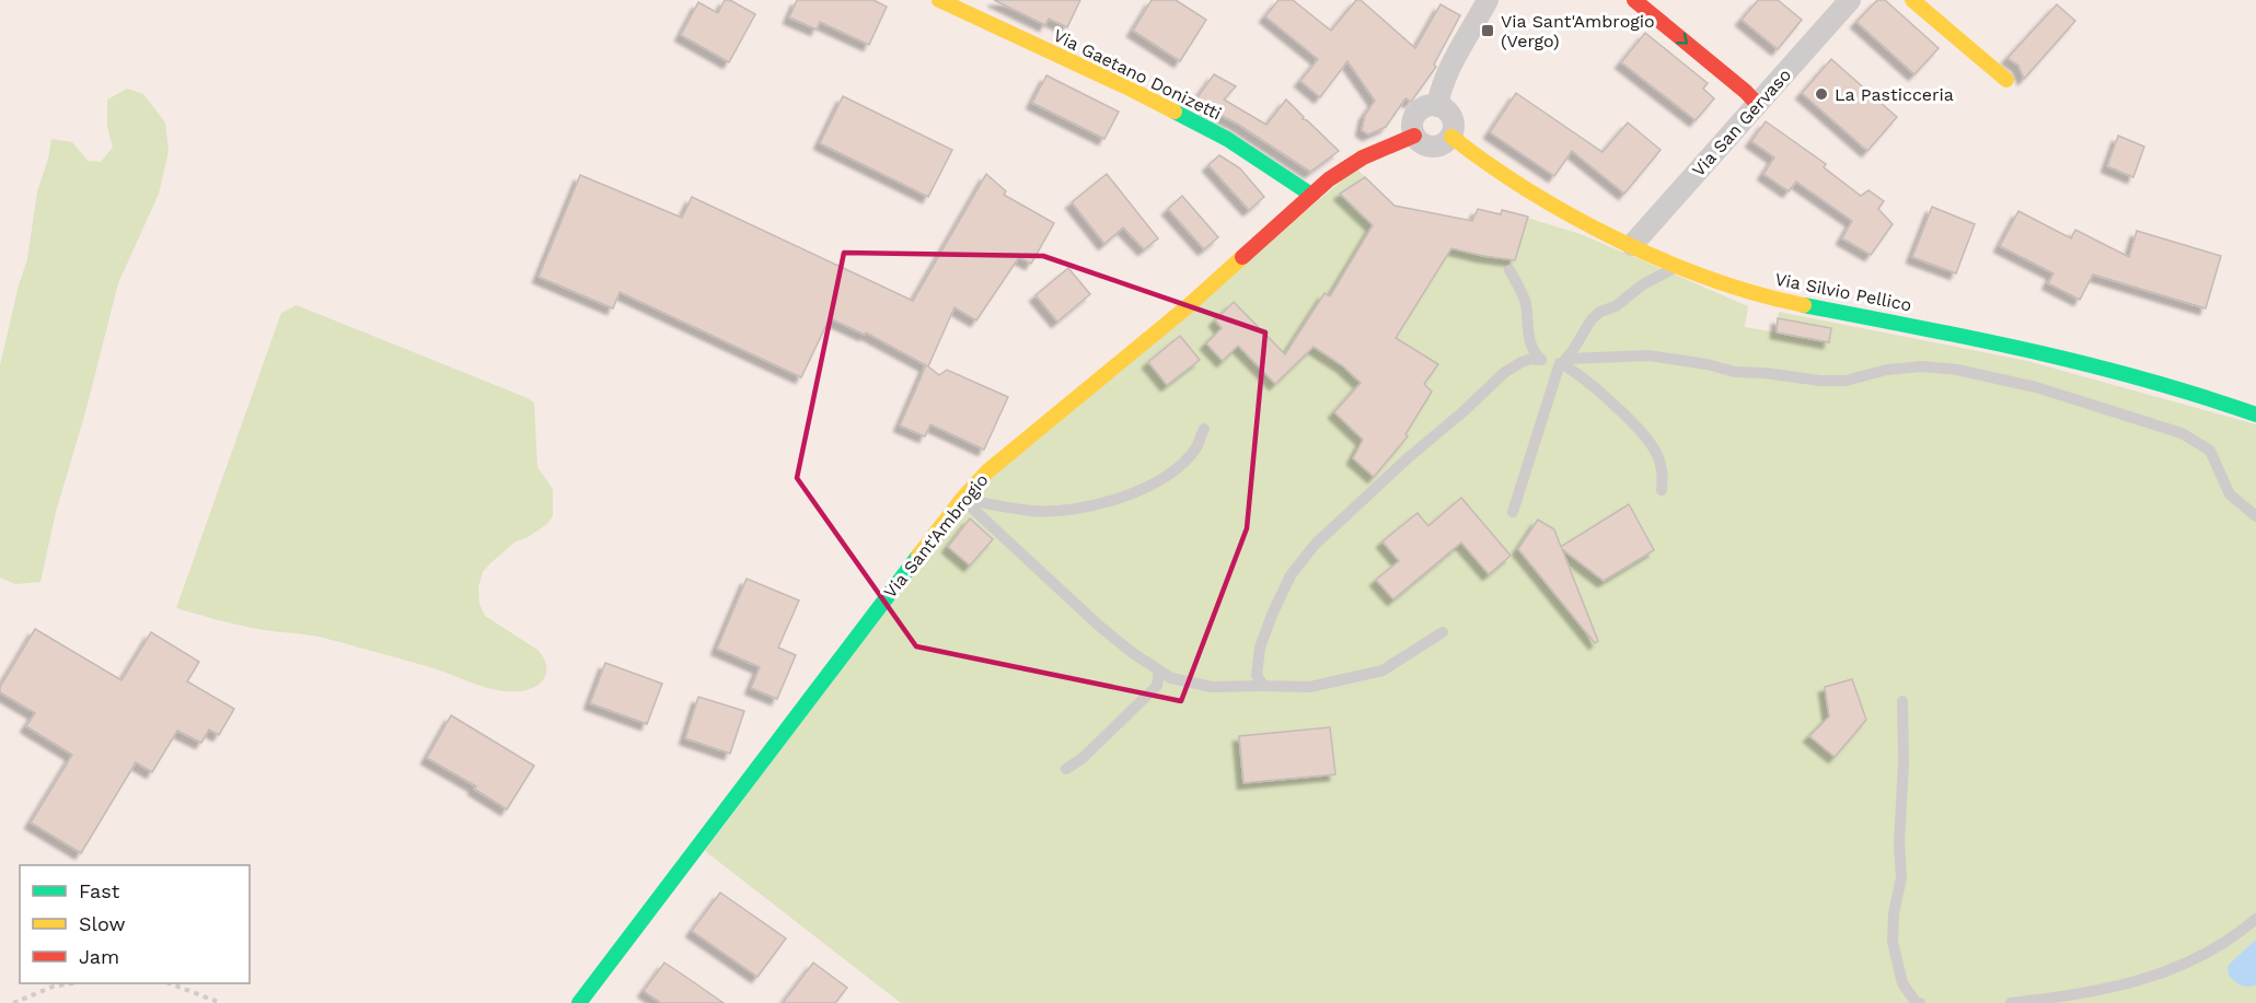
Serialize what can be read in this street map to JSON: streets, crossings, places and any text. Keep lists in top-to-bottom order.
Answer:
{
  "streets": {
    "street": [
      "Via Gaetano Donizetti",
      "Via San Gervaso",
      "Via Silvio Pellico",
      "Via Sant'Ambrogio"
    ]
  },
  "crossings": [
    ["Via Gaetano Donizetti", "Via Sant'Ambrogio"],
    ["Via San Gervaso", "Via Silvio Pellico"],
    ["Via Silvio Pellico", "Via Sant'Ambrogio"]
  ],
  "places": {
    "transit": ["Via Sant'Ambrogio (Vergo)"],
    "other": ["La Pasticceria"]
  },
  "legend": ["Fast", "Slow", "Jam"]
}
